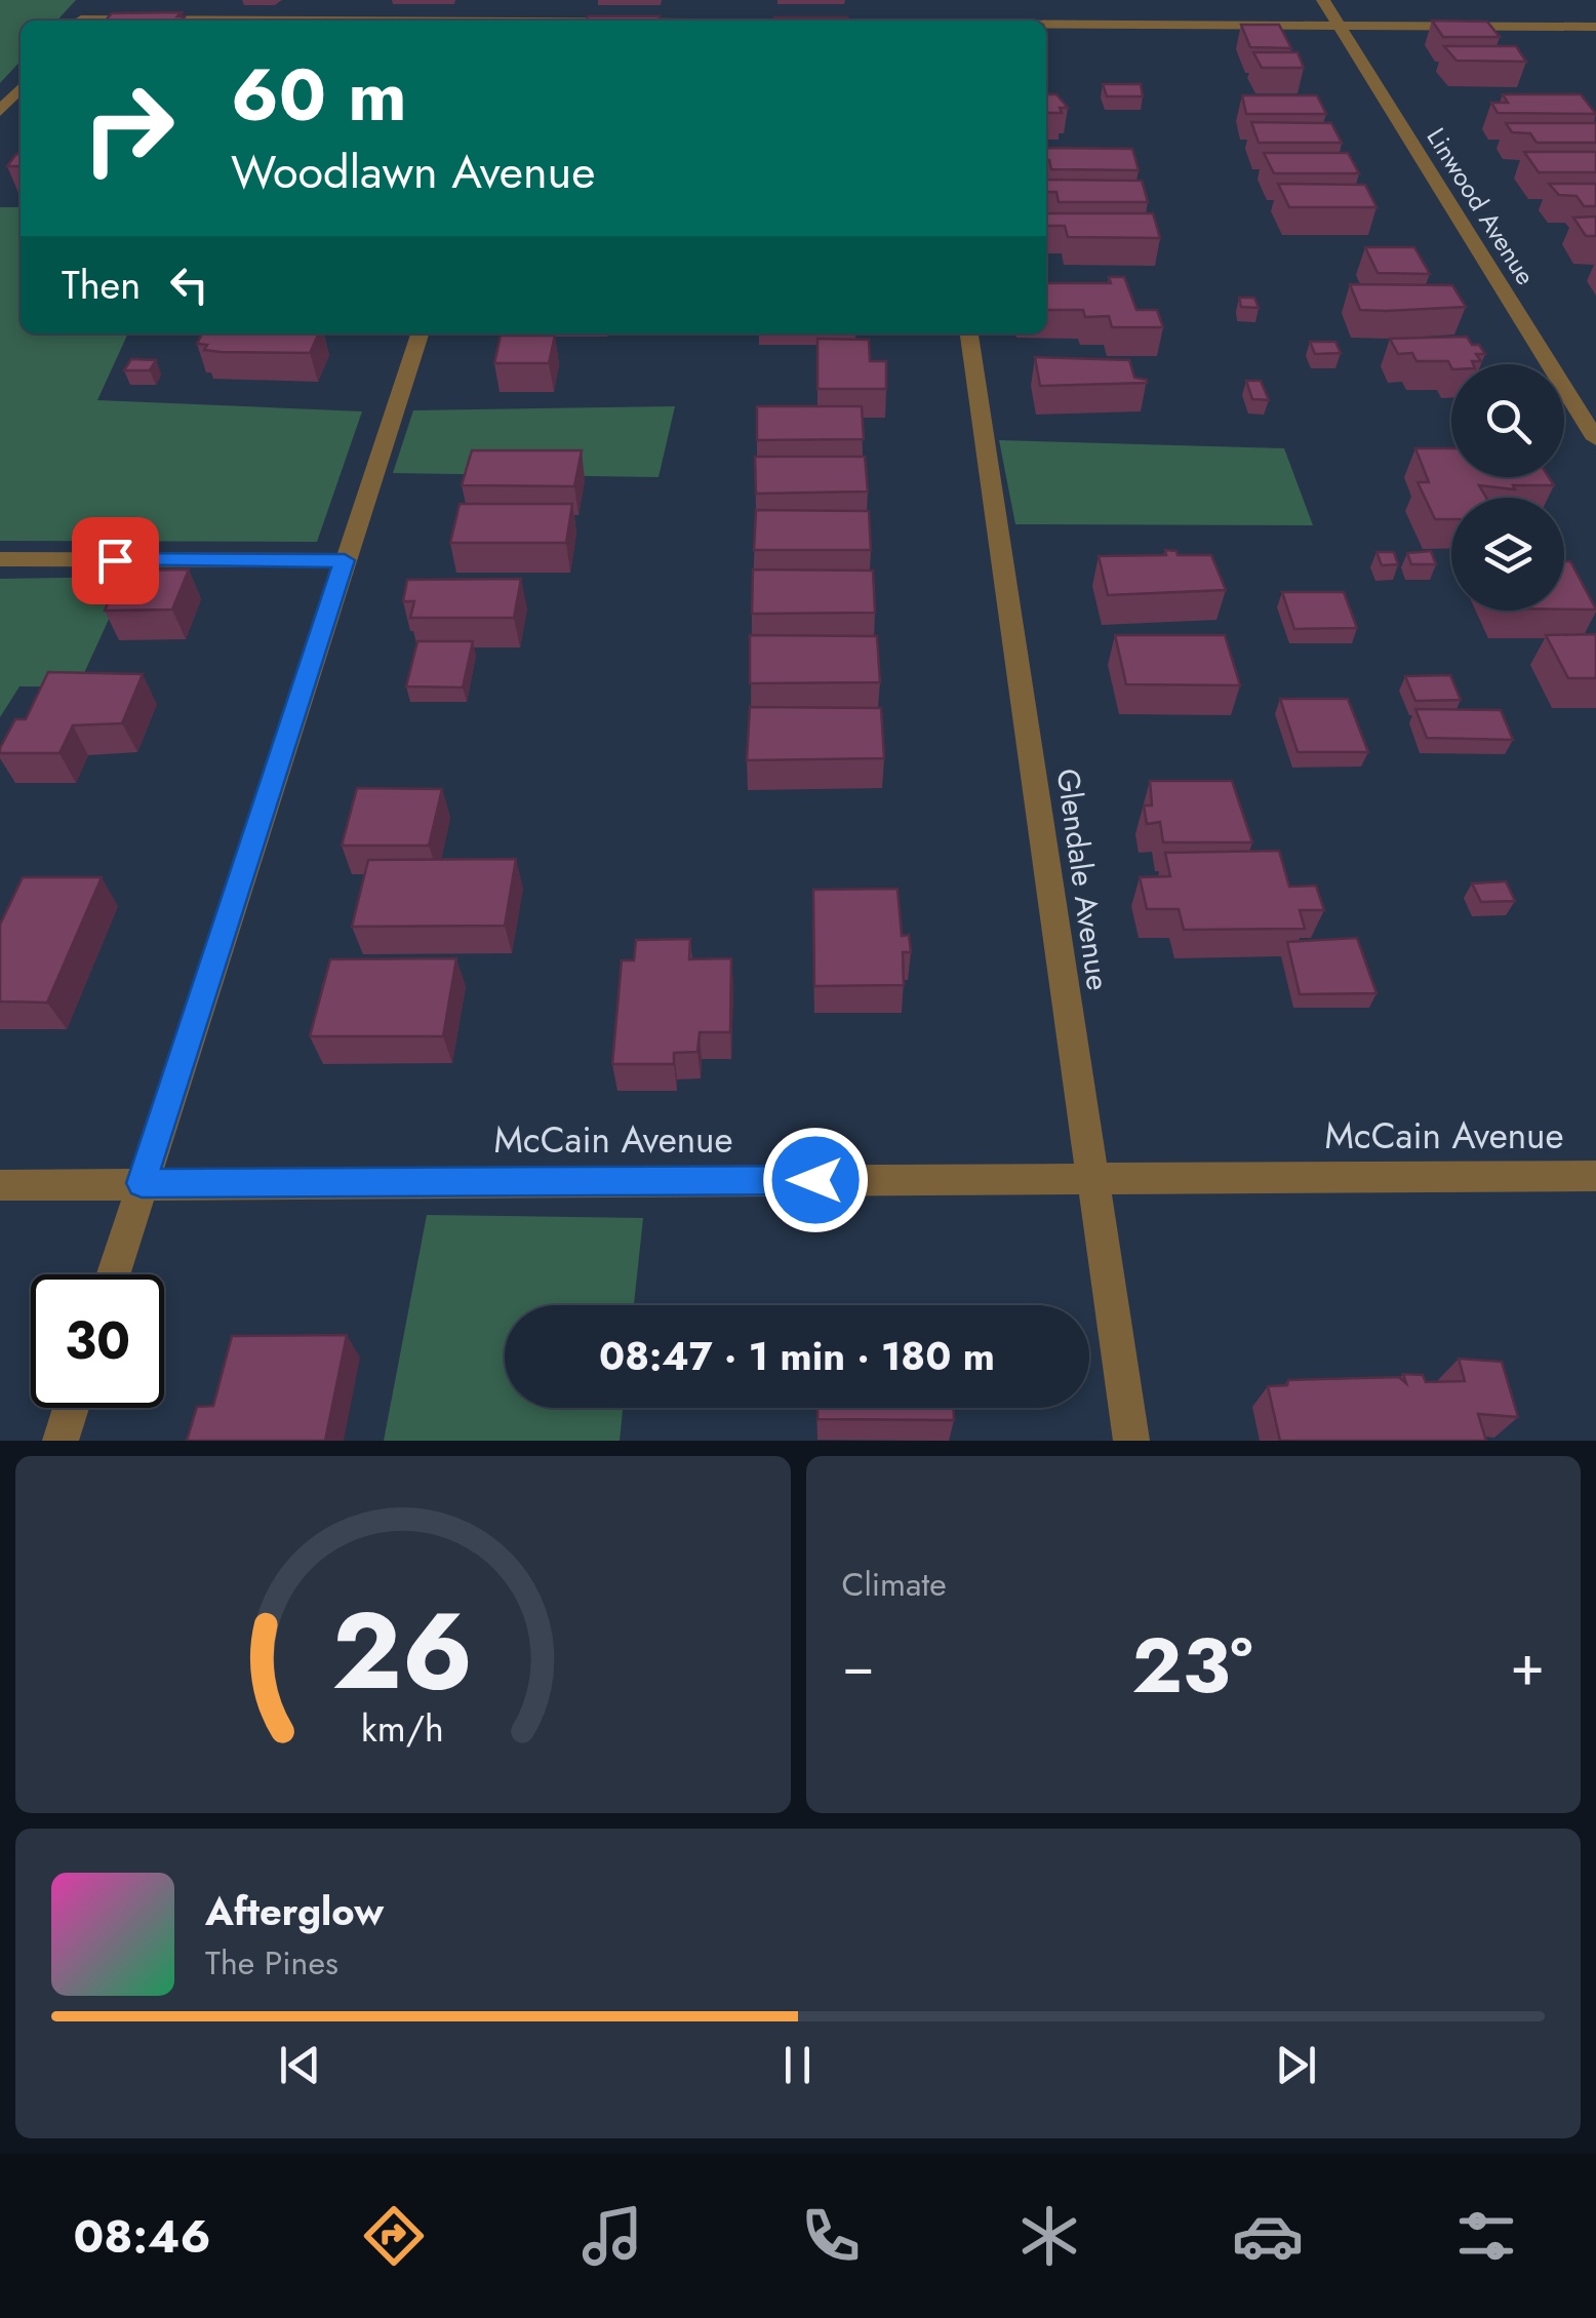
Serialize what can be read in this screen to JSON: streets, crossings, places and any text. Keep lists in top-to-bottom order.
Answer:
{
  "streets": {
    "street": ["Linwood Avenue", "Glendale Avenue", "McCain Avenue"]
  },
  "crossings": [
    ["Glendale Avenue", "McCain Avenue"]
  ],
  "page": {
    "turn": ["60 m", "Woodlawn Avenue"],
    "then": "Then",
    "limit": "30",
    "trip": "08:47 · 1 min · 180 m",
    "tile": "Climate",
    "heat": ["−", "23°", "+"],
    "song": ["Afterglow", "The Pines"],
    "tabs": "08:46",
    "gauge": ["26", "km/h"]
  }
}
